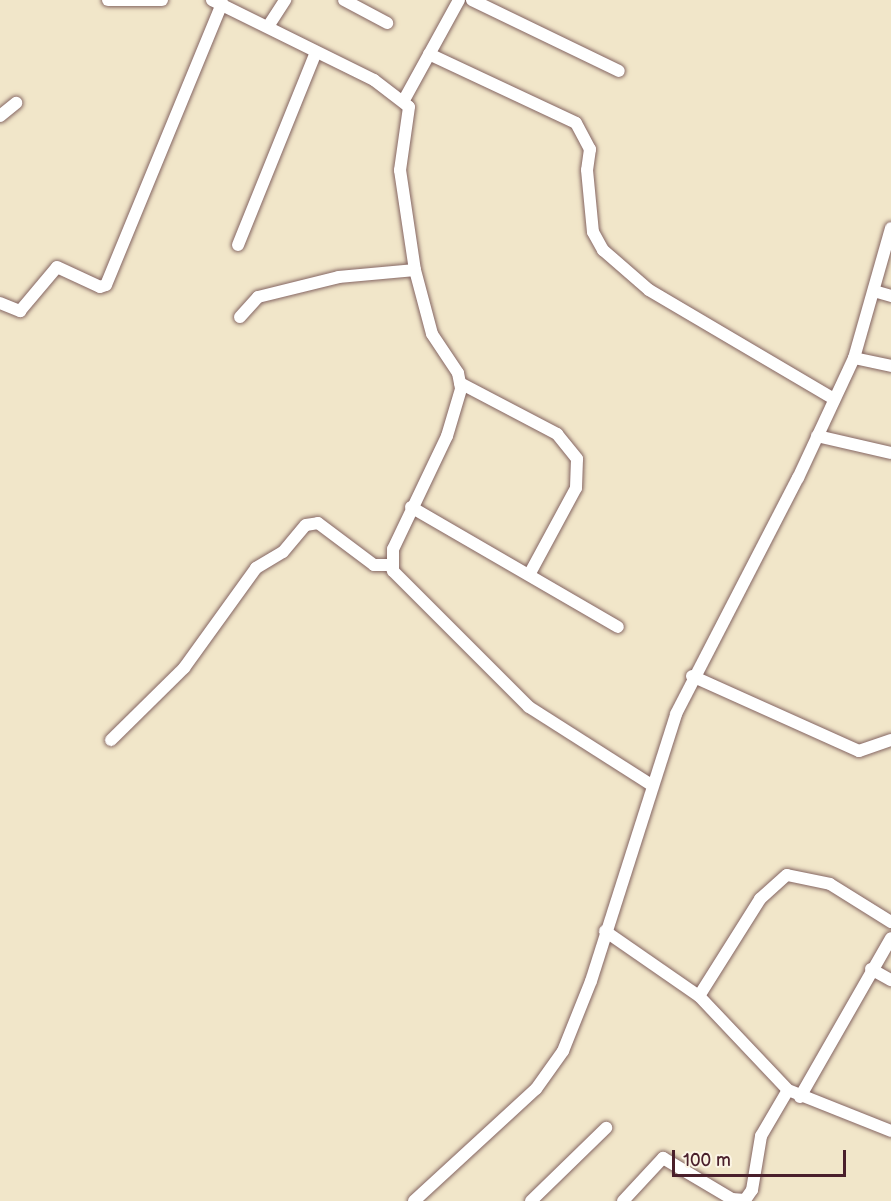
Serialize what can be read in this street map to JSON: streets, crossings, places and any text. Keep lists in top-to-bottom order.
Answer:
{
  "scale_bar": "100 m"
}
